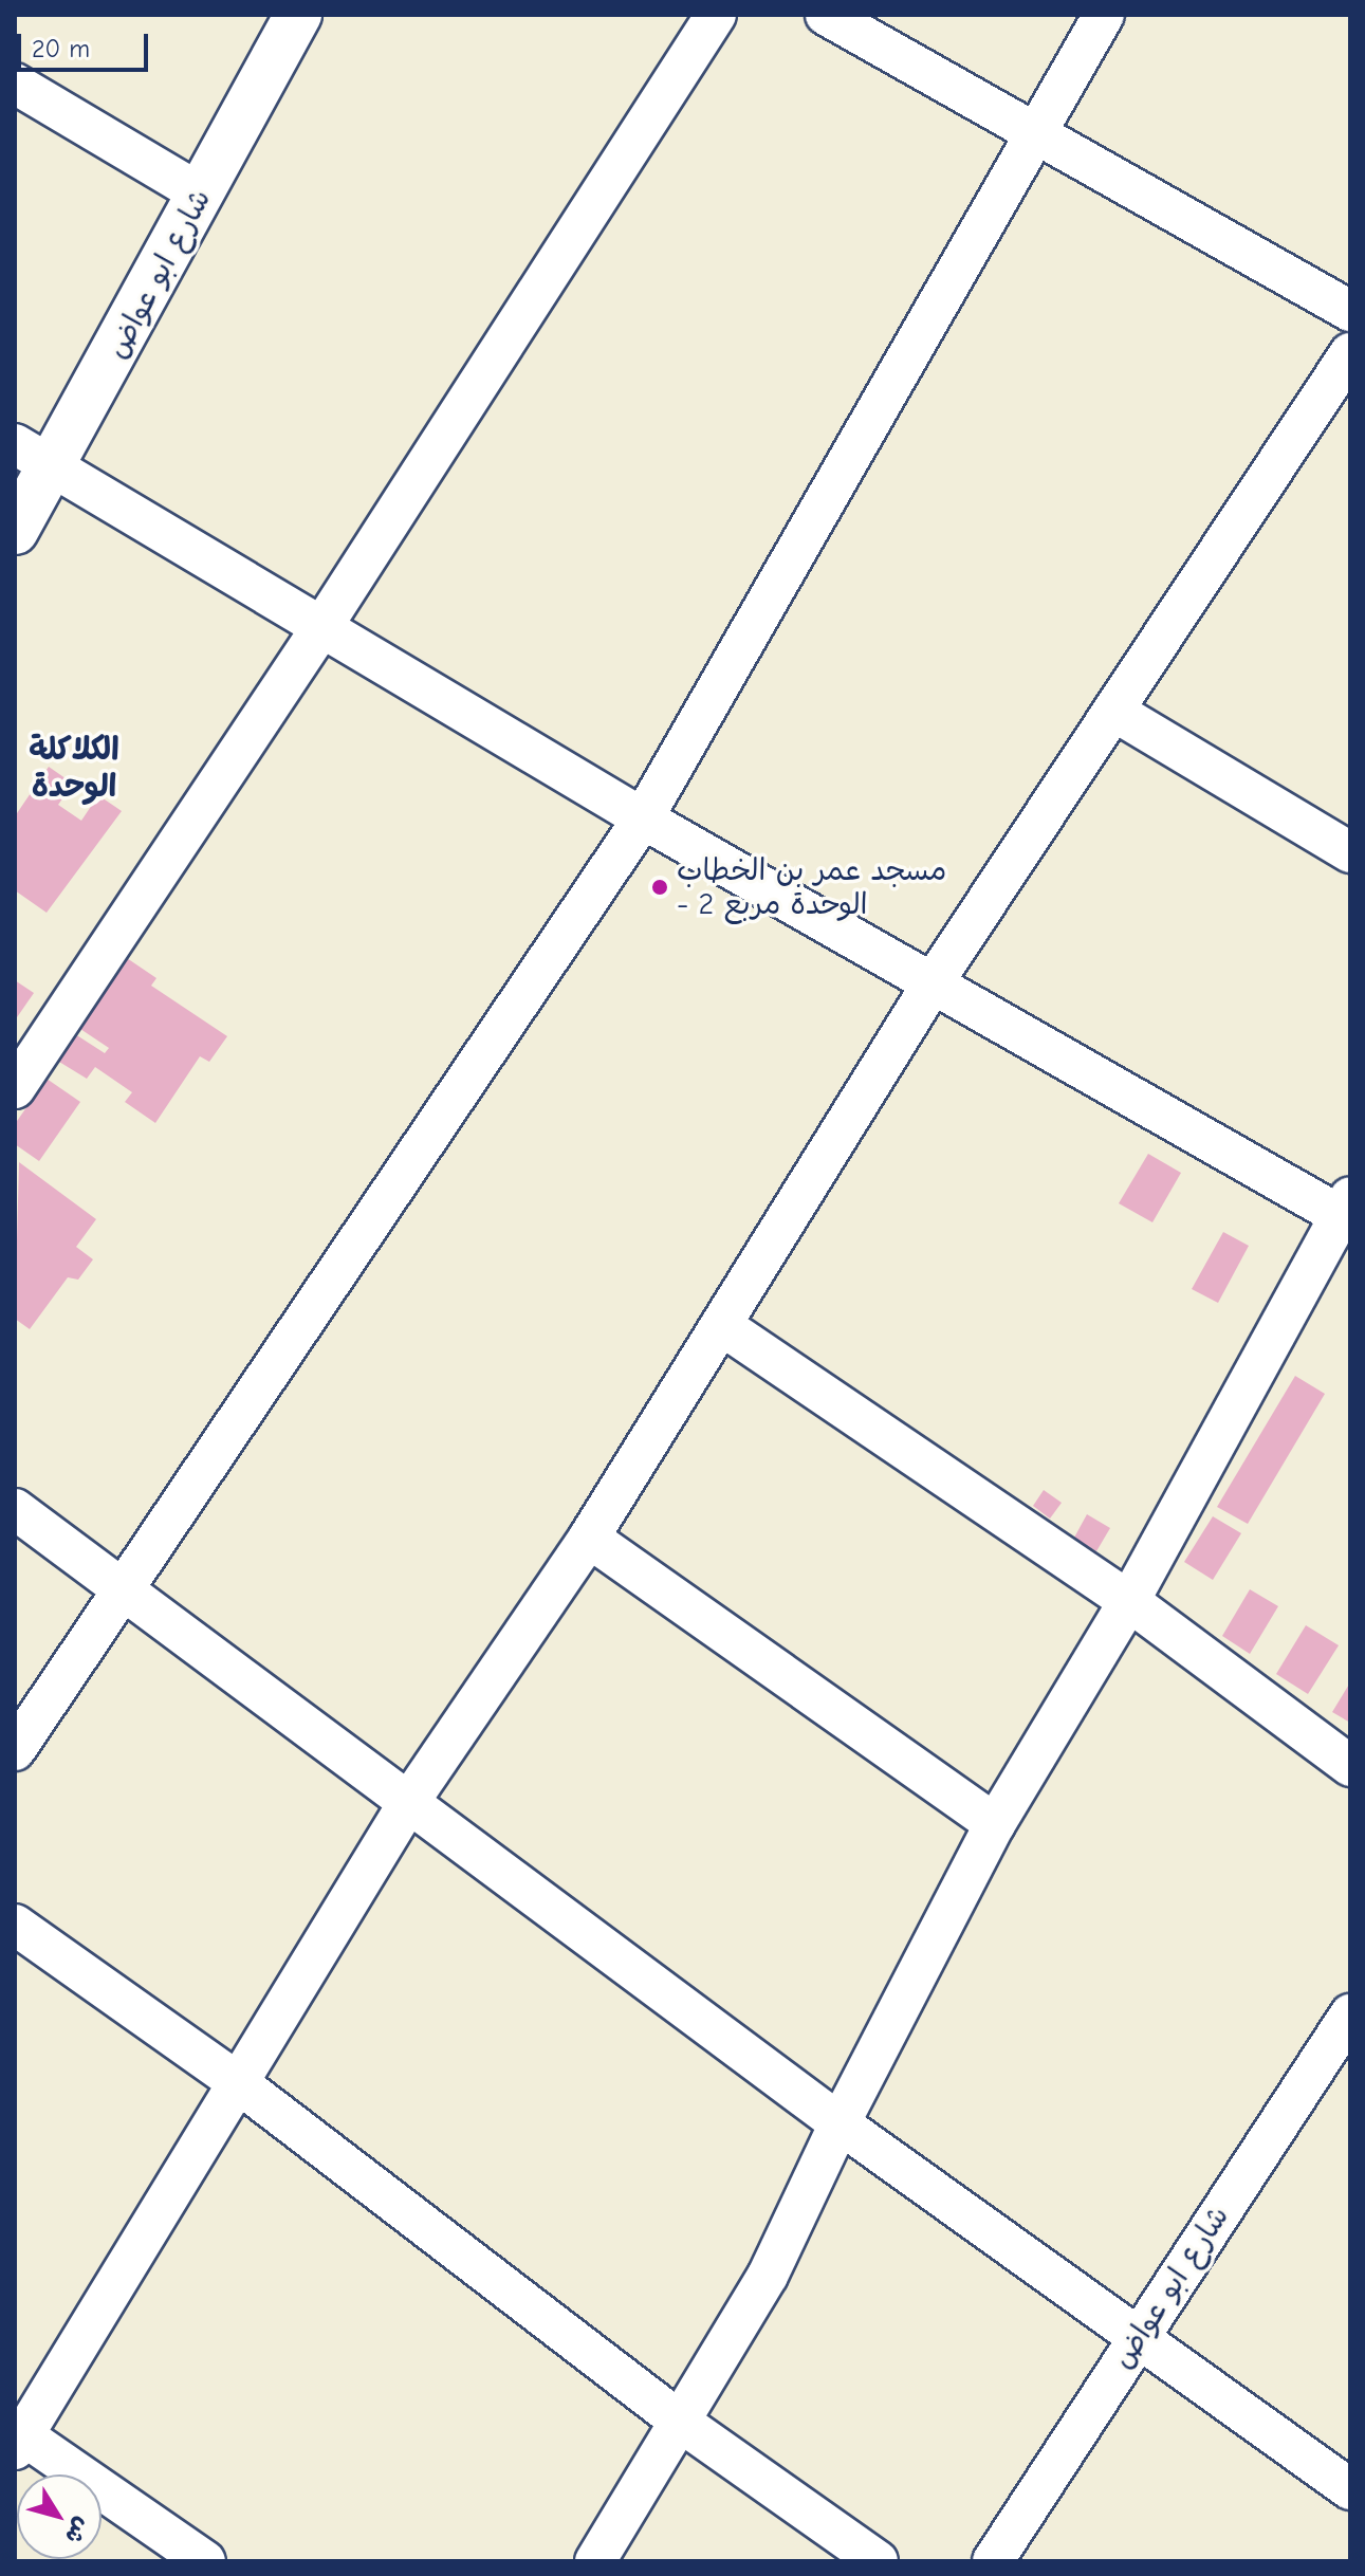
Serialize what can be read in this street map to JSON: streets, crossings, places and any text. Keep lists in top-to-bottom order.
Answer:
{
  "streets": {
    "street": ["شارع ابو عواض"]
  },
  "districts": ["الكلاكلة الوحدة"],
  "places": ["مسجد عمر بن الخطاب - الوحدة مربع 2"],
  "scale_bar": "20 m",
  "north": "bottom right"
}
